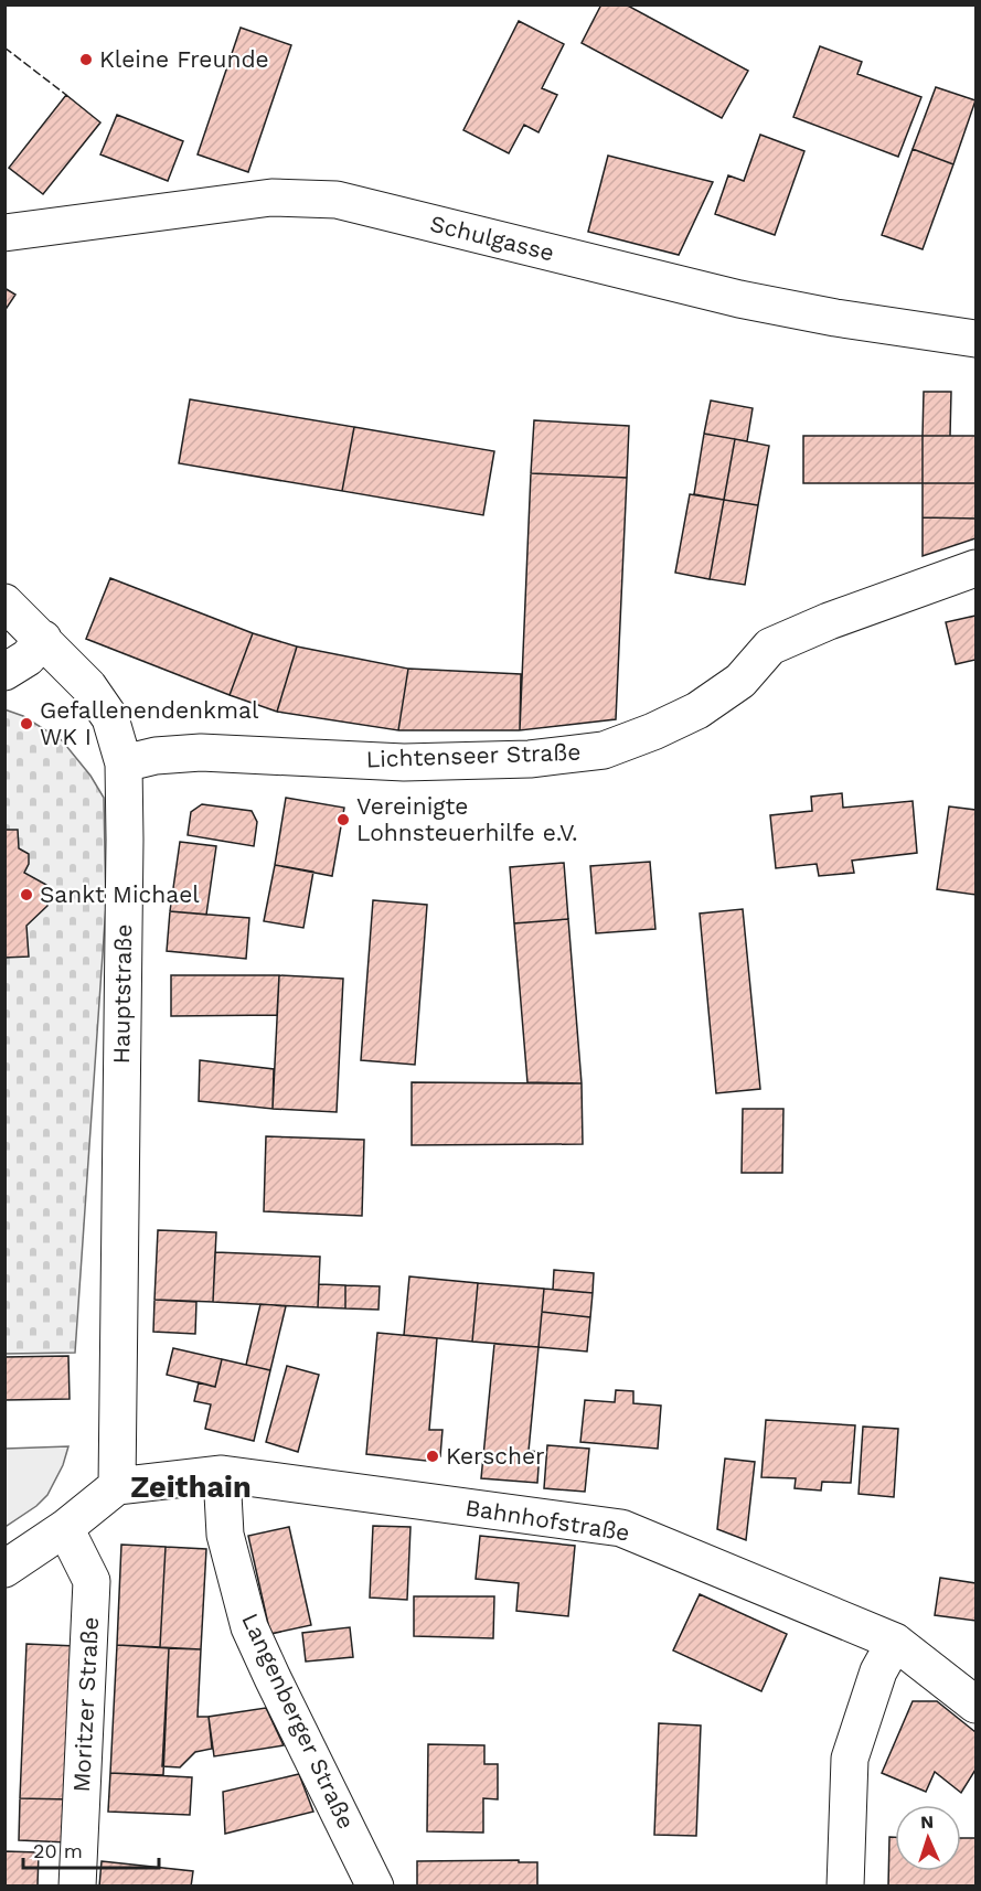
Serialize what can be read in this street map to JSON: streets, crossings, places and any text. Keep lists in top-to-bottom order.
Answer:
{
  "streets": {
    "street": [
      "Schulgasse",
      "Lichtenseer Straße",
      "Hauptstraße",
      "Bahnhofstraße",
      "Moritzer Straße",
      "Langenberger Straße"
    ]
  },
  "crossings": [
    ["Lichtenseer Straße", "Hauptstraße"],
    ["Hauptstraße", "Bahnhofstraße"],
    ["Bahnhofstraße", "Langenberger Straße"]
  ],
  "districts": ["Zeithain"],
  "places": [
    "Kleine Freunde",
    "Gefallenendenkmal WK I",
    "Vereinigte Lohnsteuerhilfe e.V.",
    "Sankt Michael",
    "Kerscher"
  ],
  "scale_bar": "20 m",
  "north": "top"
}
